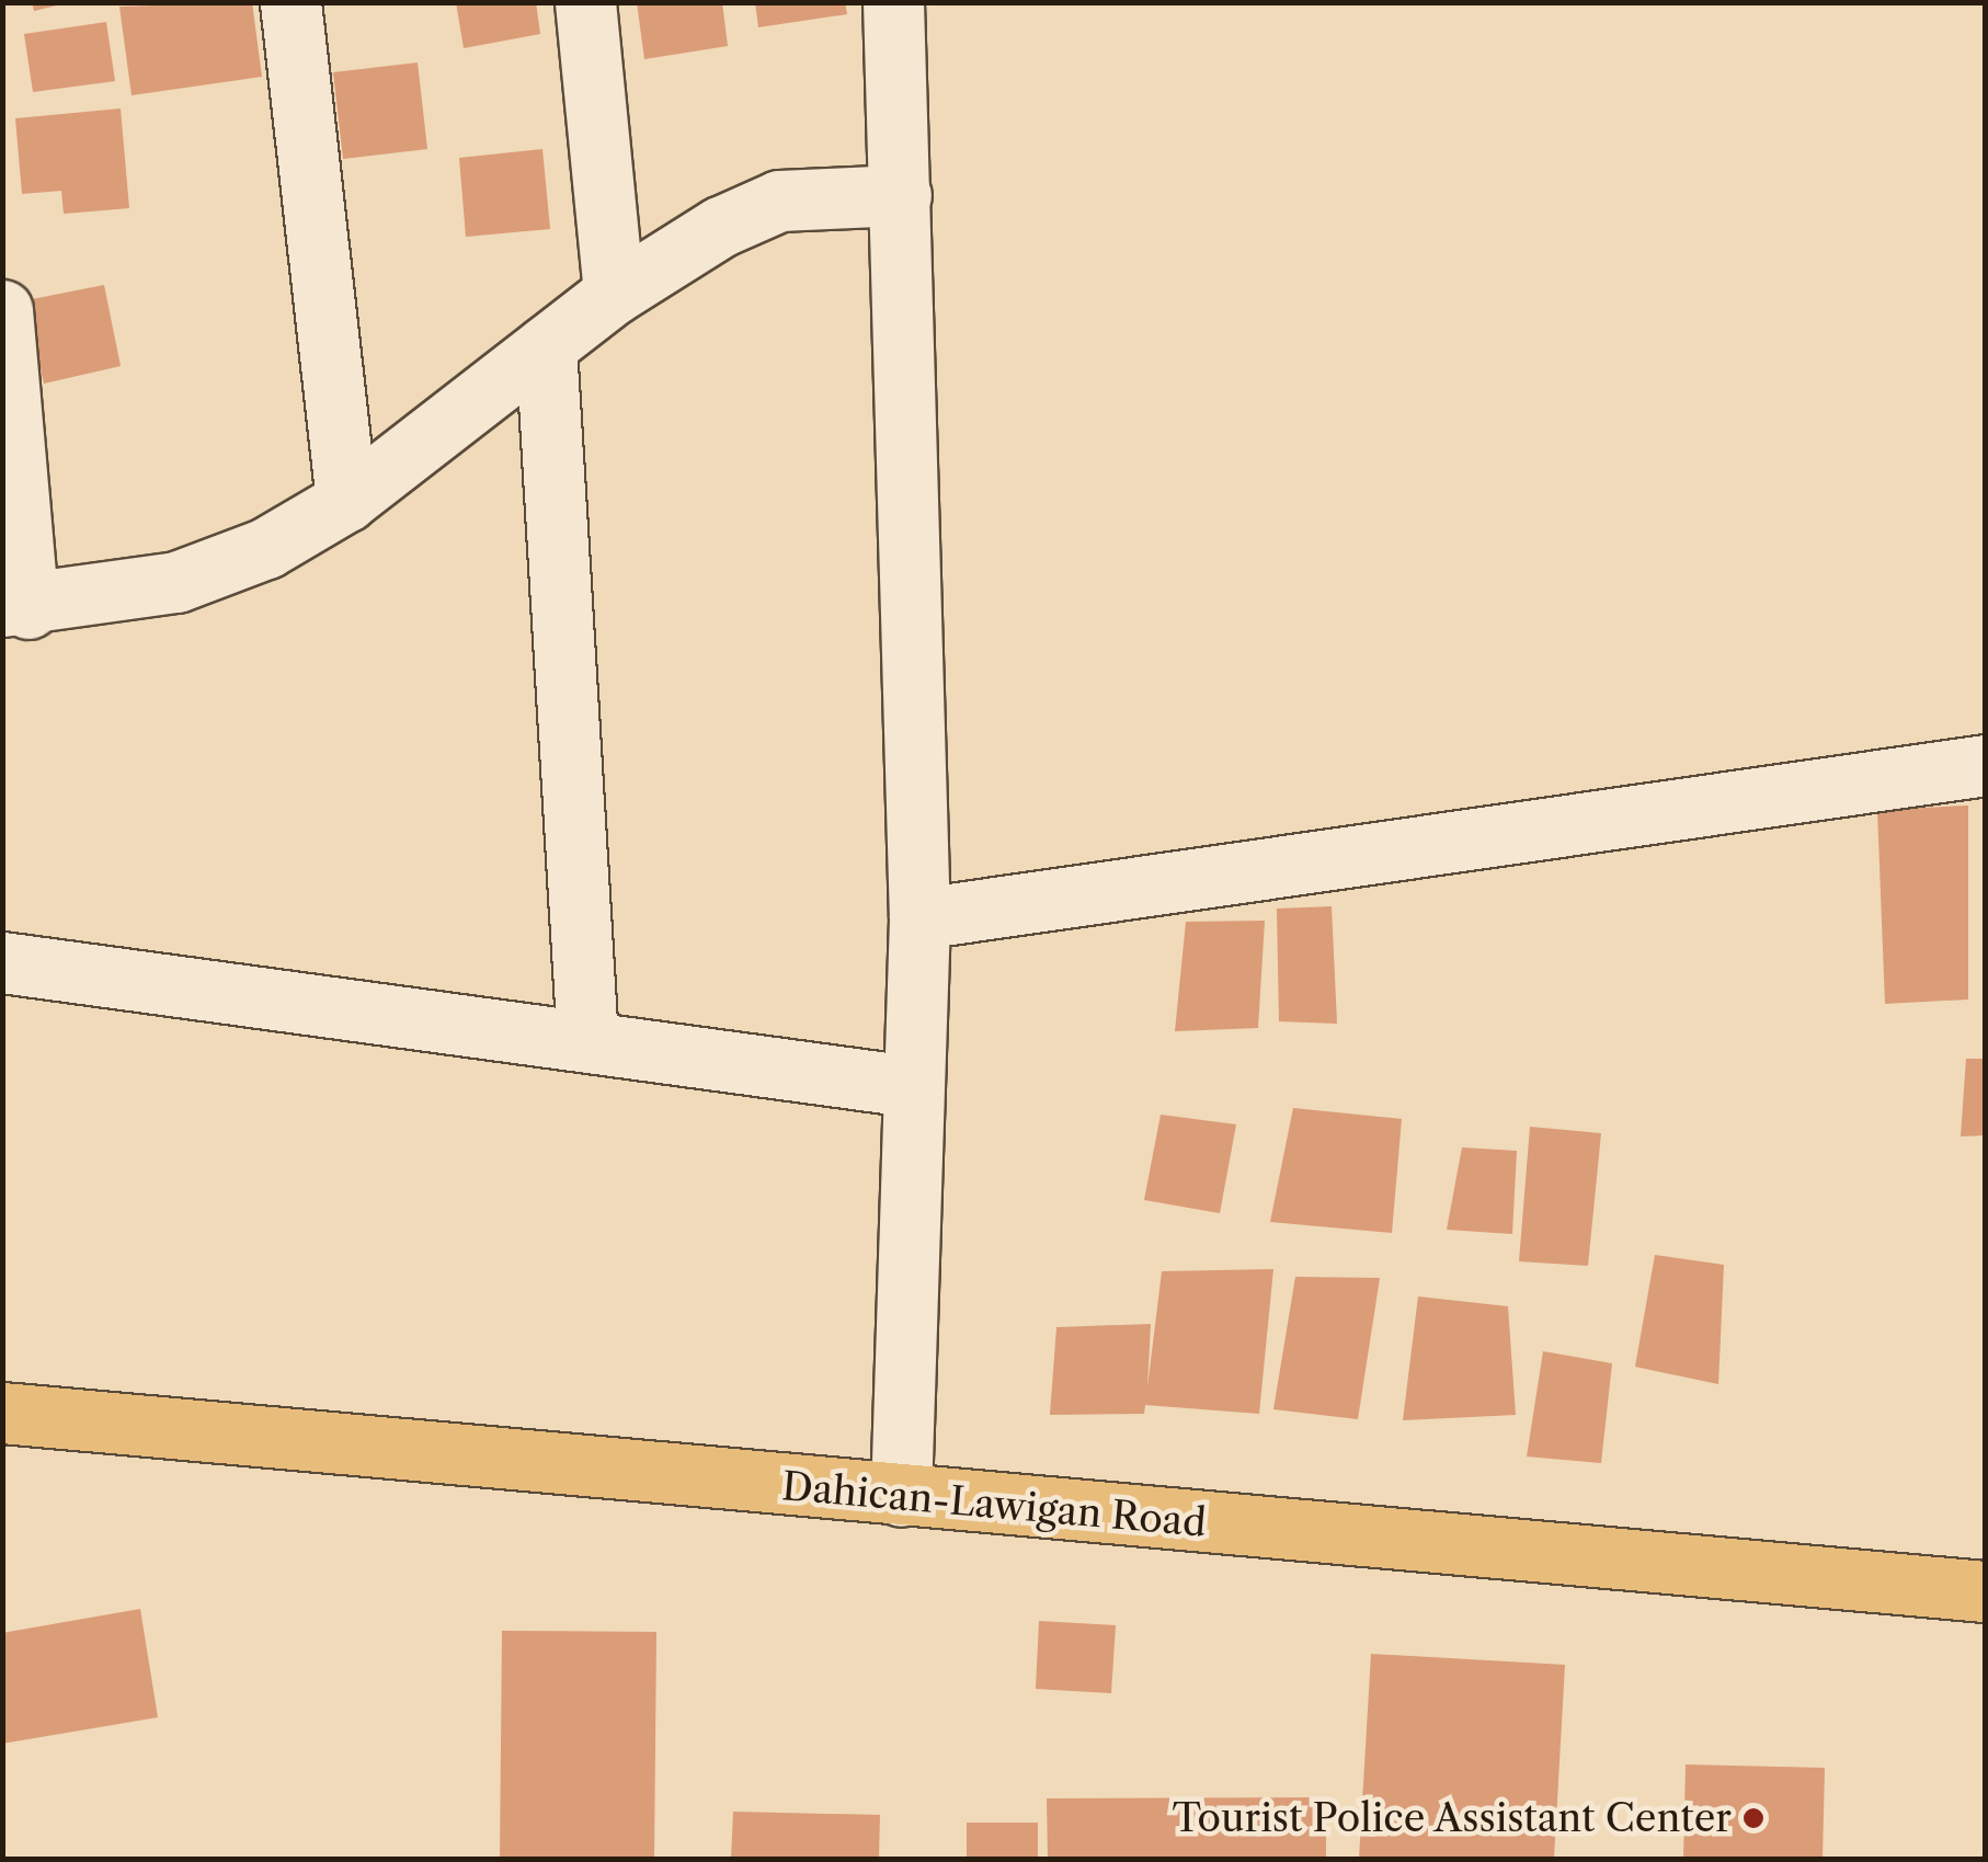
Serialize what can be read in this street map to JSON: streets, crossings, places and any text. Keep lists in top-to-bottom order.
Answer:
{
  "streets": {
    "main road": ["Dahican-Lawigan Road"]
  },
  "places": ["Tourist Police Assistant Center"]
}
